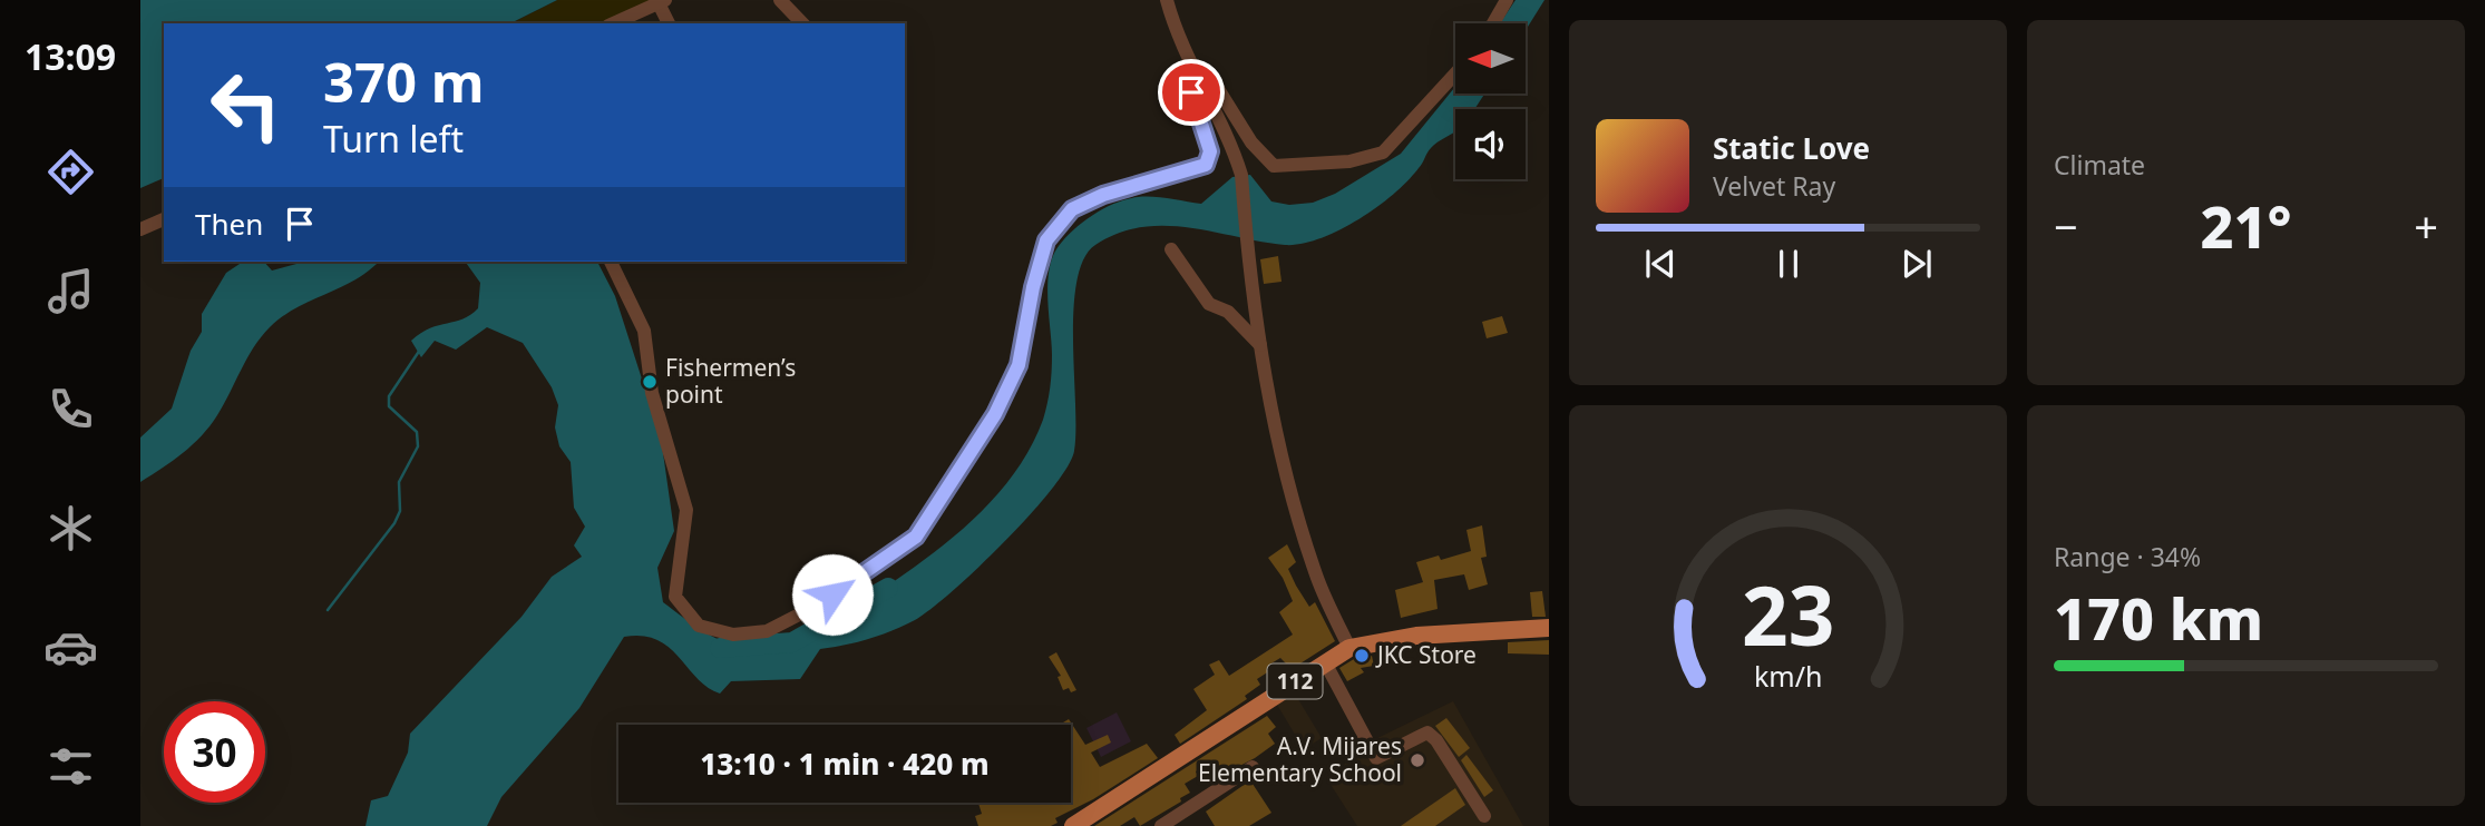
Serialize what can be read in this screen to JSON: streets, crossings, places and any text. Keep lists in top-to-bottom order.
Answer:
{
  "streets": {
    "main road": ["112"]
  },
  "places": ["Fishermen’s point", "JKC Store", "A.V. Mijares Elementary School"],
  "north": "left",
  "page": {
    "tabs": "13:09",
    "tile": [
      "Climate",
      ["Range · 34%", "170 km"]
    ],
    "turn": ["370 m", "Turn left"],
    "song": ["Static Love", "Velvet Ray"],
    "then": "Then",
    "heat": ["−", "21°", "+"],
    "limit": "30",
    "trip": "13:10 · 1 min · 420 m",
    "gauge": ["23", "km/h"]
  }
}
